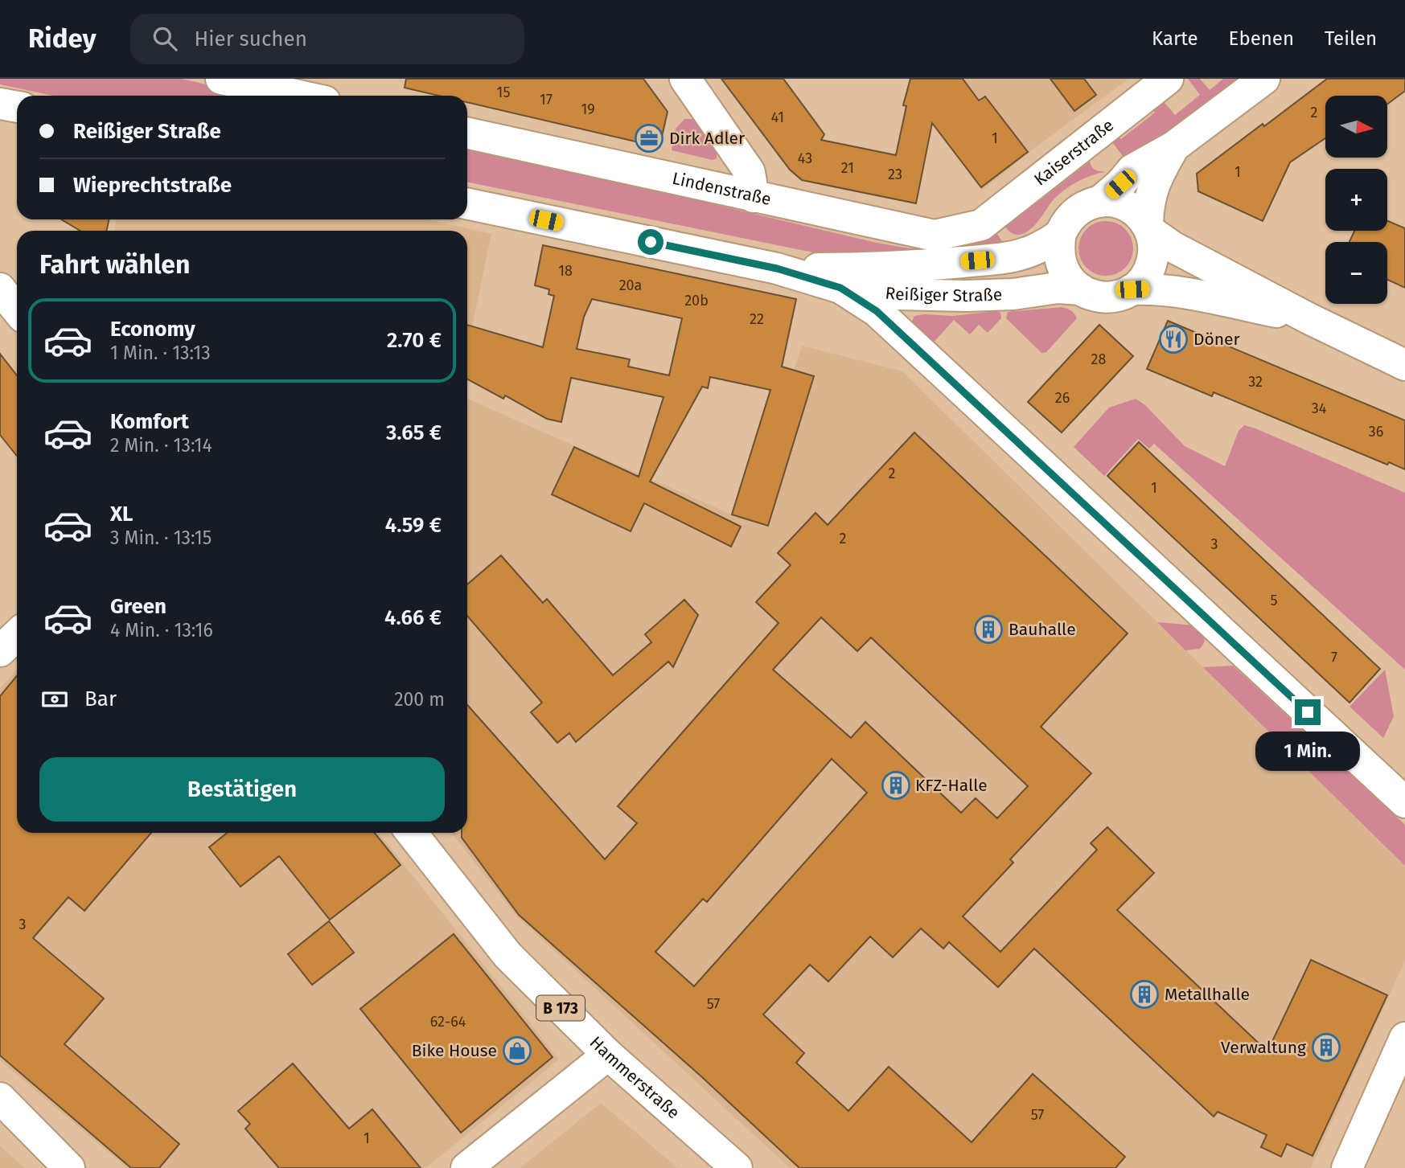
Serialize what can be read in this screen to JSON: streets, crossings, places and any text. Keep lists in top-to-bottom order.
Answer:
{
  "streets": {
    "street": [
      "Kaiserstraße",
      "Lindenstraße",
      "Reißiger Straße",
      "B 173",
      "Hammerstraße"
    ]
  },
  "crossings": [
    ["Kaiserstraße", "Lindenstraße"]
  ],
  "places": {
    "office": ["Dirk Adler"],
    "restaurant": ["Döner"],
    "building": [
      "Bauhalle",
      "KFZ-Halle",
      "Metallhalle",
      "Verwaltung"
    ],
    "shop": ["Bike House"]
  },
  "house_numbers": [
    "15",
    "17",
    "19",
    "2",
    "41",
    "1",
    "43",
    "21",
    "1",
    "23",
    "18",
    "20a",
    "20b",
    "22",
    "28",
    "32",
    "26",
    "34",
    "36",
    "2",
    "1",
    "2",
    "3",
    "5",
    "7",
    "3",
    "57",
    "62-64",
    "57",
    "1"
  ],
  "north": "right",
  "page": {
    "header": "Ridey",
    "search": "Hier suchen",
    "nav": ["Karte", "Ebenen", "Teilen"],
    "map_buttons": ["+", "−"],
    "banner": ["Reißiger Straße", "Wieprechtstraße"],
    "heading": "Fahrt wählen",
    "list": [
      {
        "name": "Economy",
        "note": "1 Min. · 13:13",
        "value": "2.70 €"
      },
      {
        "name": "Komfort",
        "note": "2 Min. · 13:14",
        "value": "3.65 €"
      },
      {
        "name": "XL",
        "note": "3 Min. · 13:15",
        "value": "4.59 €"
      },
      {
        "name": "Green",
        "note": "4 Min. · 13:16",
        "value": "4.66 €"
      }
    ],
    "pay": ["Bar", "200 m"],
    "bubble": "1 Min.",
    "buttons": "Bestätigen"
  }
}
